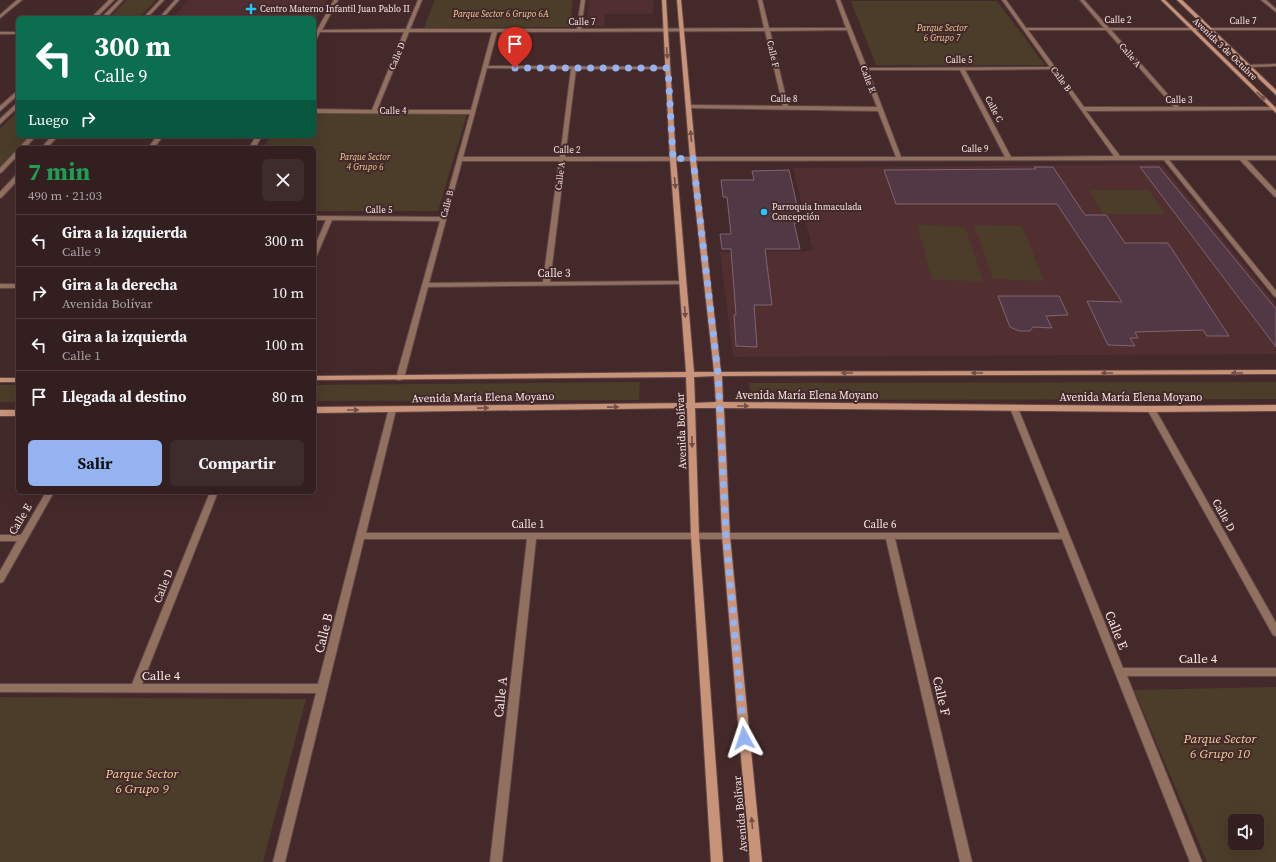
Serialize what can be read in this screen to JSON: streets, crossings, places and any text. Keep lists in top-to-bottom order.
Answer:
{
  "streets": {
    "street": [
      "Calle 2",
      "Calle 7",
      "Avenida 3 de Octubre",
      "Calle F",
      "Calle A",
      "Calle D",
      "Calle 5",
      "Calle E",
      "Calle B",
      "Calle 8",
      "Calle 3",
      "Calle C",
      "Calle 4",
      "Calle 9",
      "Avenida María Elena Moyano",
      "Avenida Bolívar",
      "Calle 1",
      "Calle 6"
    ]
  },
  "crossings": [
    ["Calle 2", "Calle 7"],
    ["Calle 2", "Avenida 3 de Octubre"],
    ["Calle 2", "Calle A"],
    ["Calle 2", "Calle B"],
    ["Calle 2", "Calle 9"],
    ["Calle 2", "Avenida Bolívar"],
    ["Calle 7", "Avenida 3 de Octubre"],
    ["Calle 7", "Calle F"],
    ["Calle 7", "Calle D"],
    ["Calle 7", "Calle E"],
    ["Calle 7", "Calle B"],
    ["Calle 7", "Avenida Bolívar"],
    ["Avenida 3 de Octubre", "Calle 3"],
    ["Calle F", "Calle 8"],
    ["Calle F", "Calle 6"],
    ["Calle A", "Calle 3"],
    ["Calle A", "Calle 1"],
    ["Calle D", "Calle 4"],
    ["Calle D", "Avenida María Elena Moyano"],
    ["Calle 5", "Calle E"],
    ["Calle 5", "Calle B"],
    ["Calle 5", "Calle C"],
    ["Calle E", "Calle 8"],
    ["Calle E", "Calle 4"],
    ["Calle E", "Calle 9"],
    ["Calle E", "Avenida María Elena Moyano"],
    ["Calle E", "Calle 6"],
    ["Calle B", "Calle 3"],
    ["Calle B", "Calle 4"],
    ["Calle B", "Calle 9"],
    ["Calle B", "Avenida María Elena Moyano"],
    ["Calle B", "Calle 1"],
    ["Calle 8", "Avenida Bolívar"],
    ["Calle 3", "Avenida Bolívar"],
    ["Calle C", "Calle 9"],
    ["Calle 9", "Avenida Bolívar"],
    ["Avenida María Elena Moyano", "Avenida Bolívar"],
    ["Avenida Bolívar", "Calle 1"],
    ["Avenida Bolívar", "Calle 6"],
    ["Calle 1", "Calle 6"]
  ],
  "parks": [
    "Parque Sector 6 Grupo 6A",
    "Parque Sector 6 Grupo 7",
    "Parque Sector 4 Grupo 6",
    "Parque Sector 6 Grupo 10",
    "Parque Sector 6 Grupo 9"
  ],
  "places": {
    "health": ["Centro Materno Infantil Juan Pablo II"],
    "other": ["Parroquia Inmaculada Concepción"]
  },
  "page": {
    "turn": ["300 m", "Calle 9"],
    "then": "Luego",
    "heading": ["7 min", "490 m · 21:03"],
    "list": [
      {
        "name": "Gira a la izquierda",
        "note": "Calle 9",
        "value": "300 m"
      },
      {
        "name": "Gira a la derecha",
        "note": "Avenida Bolívar",
        "value": "10 m"
      },
      {
        "name": "Gira a la izquierda",
        "note": "Calle 1",
        "value": "100 m"
      },
      {
        "name": "Llegada al destino",
        "value": "80 m"
      }
    ],
    "buttons": ["Salir", "Compartir"]
  }
}
